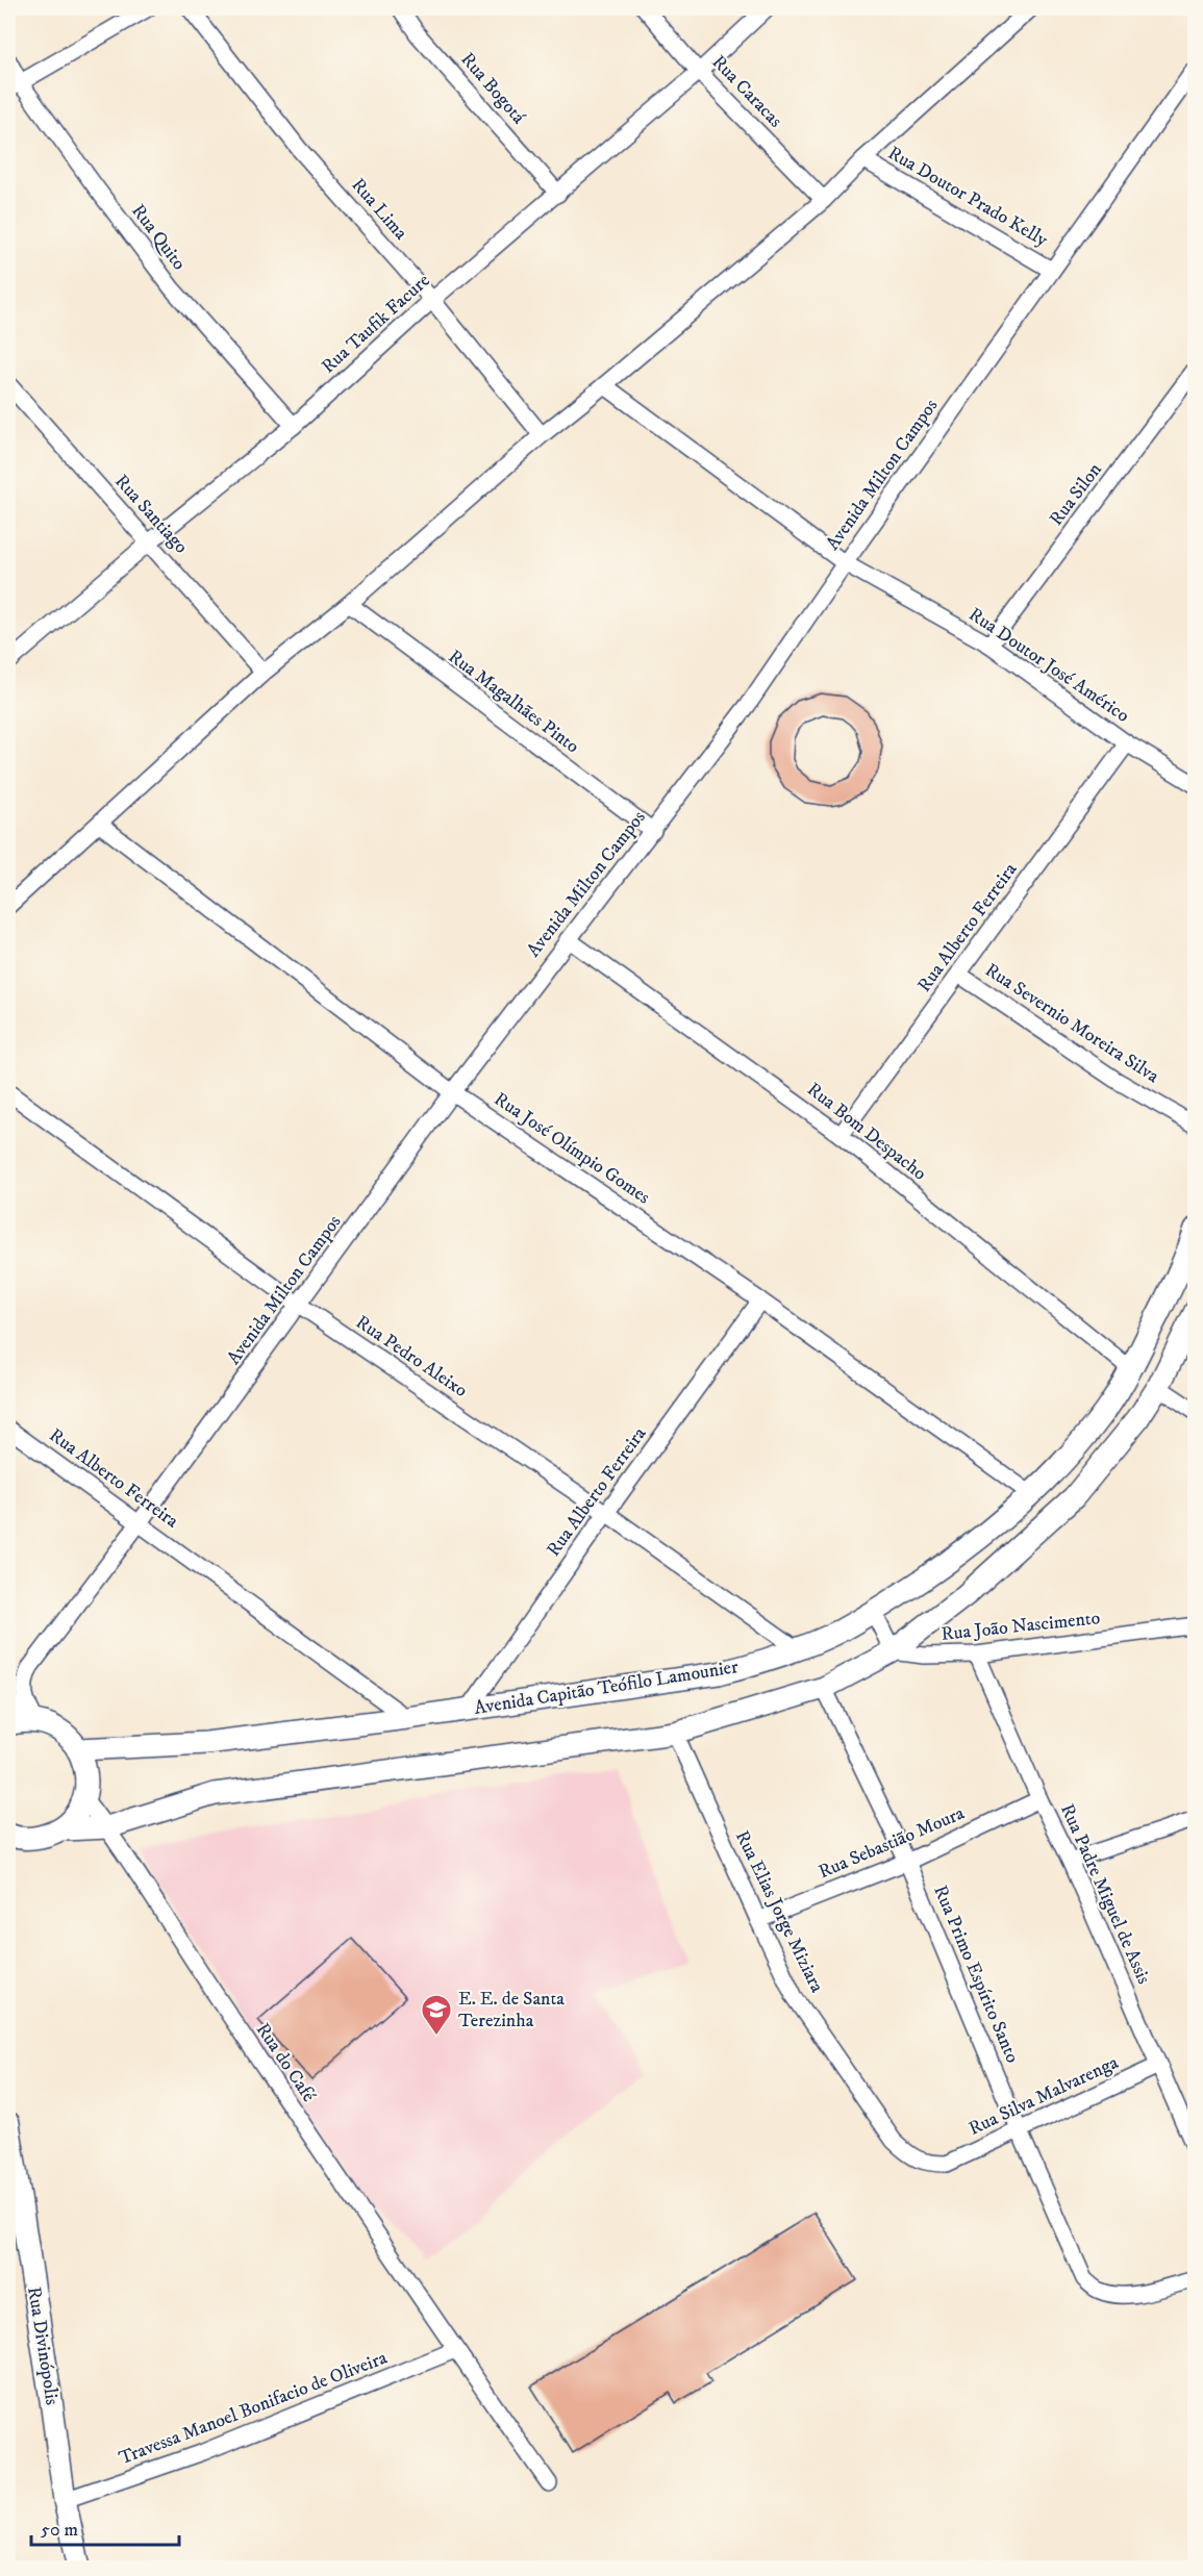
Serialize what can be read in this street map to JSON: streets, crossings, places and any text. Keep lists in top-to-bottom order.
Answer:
{
  "streets": {
    "main road": ["Avenida Capitão Teófilo Lamounier", "Rua Divinópolis"],
    "street": [
      "Rua Bogotá",
      "Rua Caracas",
      "Rua Doutor Prado Kelly",
      "Rua Lima",
      "Rua Quito",
      "Rua Taufik Facure",
      "Avenida Milton Campos",
      "Rua Silon",
      "Rua Santiago",
      "Rua Doutor José Américo",
      "Rua Magalhães Pinto",
      "Rua Alberto Ferreira",
      "Rua Severnio Moreira Silva",
      "Rua Bom Despacho",
      "Rua José Olímpio Gomes",
      "Rua Pedro Aleixo",
      "Rua João Nascimento",
      "Rua Sebastião Moura",
      "Rua Padre Miguel de Assis",
      "Rua Elias Jorge Miziara",
      "Rua Primo Espírito Santo",
      "Rua do Café",
      "Rua Silva Malvarenga",
      "Travessa Manoel Bonifacio de Oliveira"
    ]
  },
  "crossings": [
    ["Rua Bogotá", "Rua Taufik Facure"],
    ["Rua Caracas", "Rua Taufik Facure"],
    ["Rua Doutor Prado Kelly", "Avenida Milton Campos"],
    ["Rua Lima", "Rua Taufik Facure"],
    ["Rua Quito", "Rua Taufik Facure"],
    ["Rua Taufik Facure", "Rua Santiago"],
    ["Avenida Milton Campos", "Rua Doutor José Américo"],
    ["Avenida Milton Campos", "Rua Magalhães Pinto"],
    ["Avenida Milton Campos", "Rua Alberto Ferreira"],
    ["Avenida Milton Campos", "Rua Bom Despacho"],
    ["Avenida Milton Campos", "Rua José Olímpio Gomes"],
    ["Avenida Milton Campos", "Rua Pedro Aleixo"],
    ["Rua Silon", "Rua Doutor José Américo"],
    ["Rua Doutor José Américo", "Rua Alberto Ferreira"],
    ["Rua Alberto Ferreira", "Rua Severnio Moreira Silva"],
    ["Rua Alberto Ferreira", "Rua Bom Despacho"],
    ["Rua Alberto Ferreira", "Rua José Olímpio Gomes"],
    ["Rua Alberto Ferreira", "Rua Pedro Aleixo"],
    ["Rua Alberto Ferreira", "Avenida Capitão Teófilo Lamounier"],
    ["Rua Bom Despacho", "Avenida Capitão Teófilo Lamounier"],
    ["Rua José Olímpio Gomes", "Avenida Capitão Teófilo Lamounier"],
    ["Rua Pedro Aleixo", "Avenida Capitão Teófilo Lamounier"],
    ["Rua João Nascimento", "Rua Padre Miguel de Assis"],
    ["Rua Sebastião Moura", "Rua Padre Miguel de Assis"],
    ["Rua Sebastião Moura", "Rua Elias Jorge Miziara"],
    ["Rua Sebastião Moura", "Rua Primo Espírito Santo"],
    ["Rua Padre Miguel de Assis", "Rua Silva Malvarenga"],
    ["Rua Elias Jorge Miziara", "Rua Silva Malvarenga"],
    ["Rua Primo Espírito Santo", "Rua Silva Malvarenga"],
    ["Rua do Café", "Travessa Manoel Bonifacio de Oliveira"],
    ["Rua Divinópolis", "Travessa Manoel Bonifacio de Oliveira"]
  ],
  "places": {
    "school or university": ["E. E. de Santa Terezinha"]
  },
  "scale_bar": "50 m"
}
